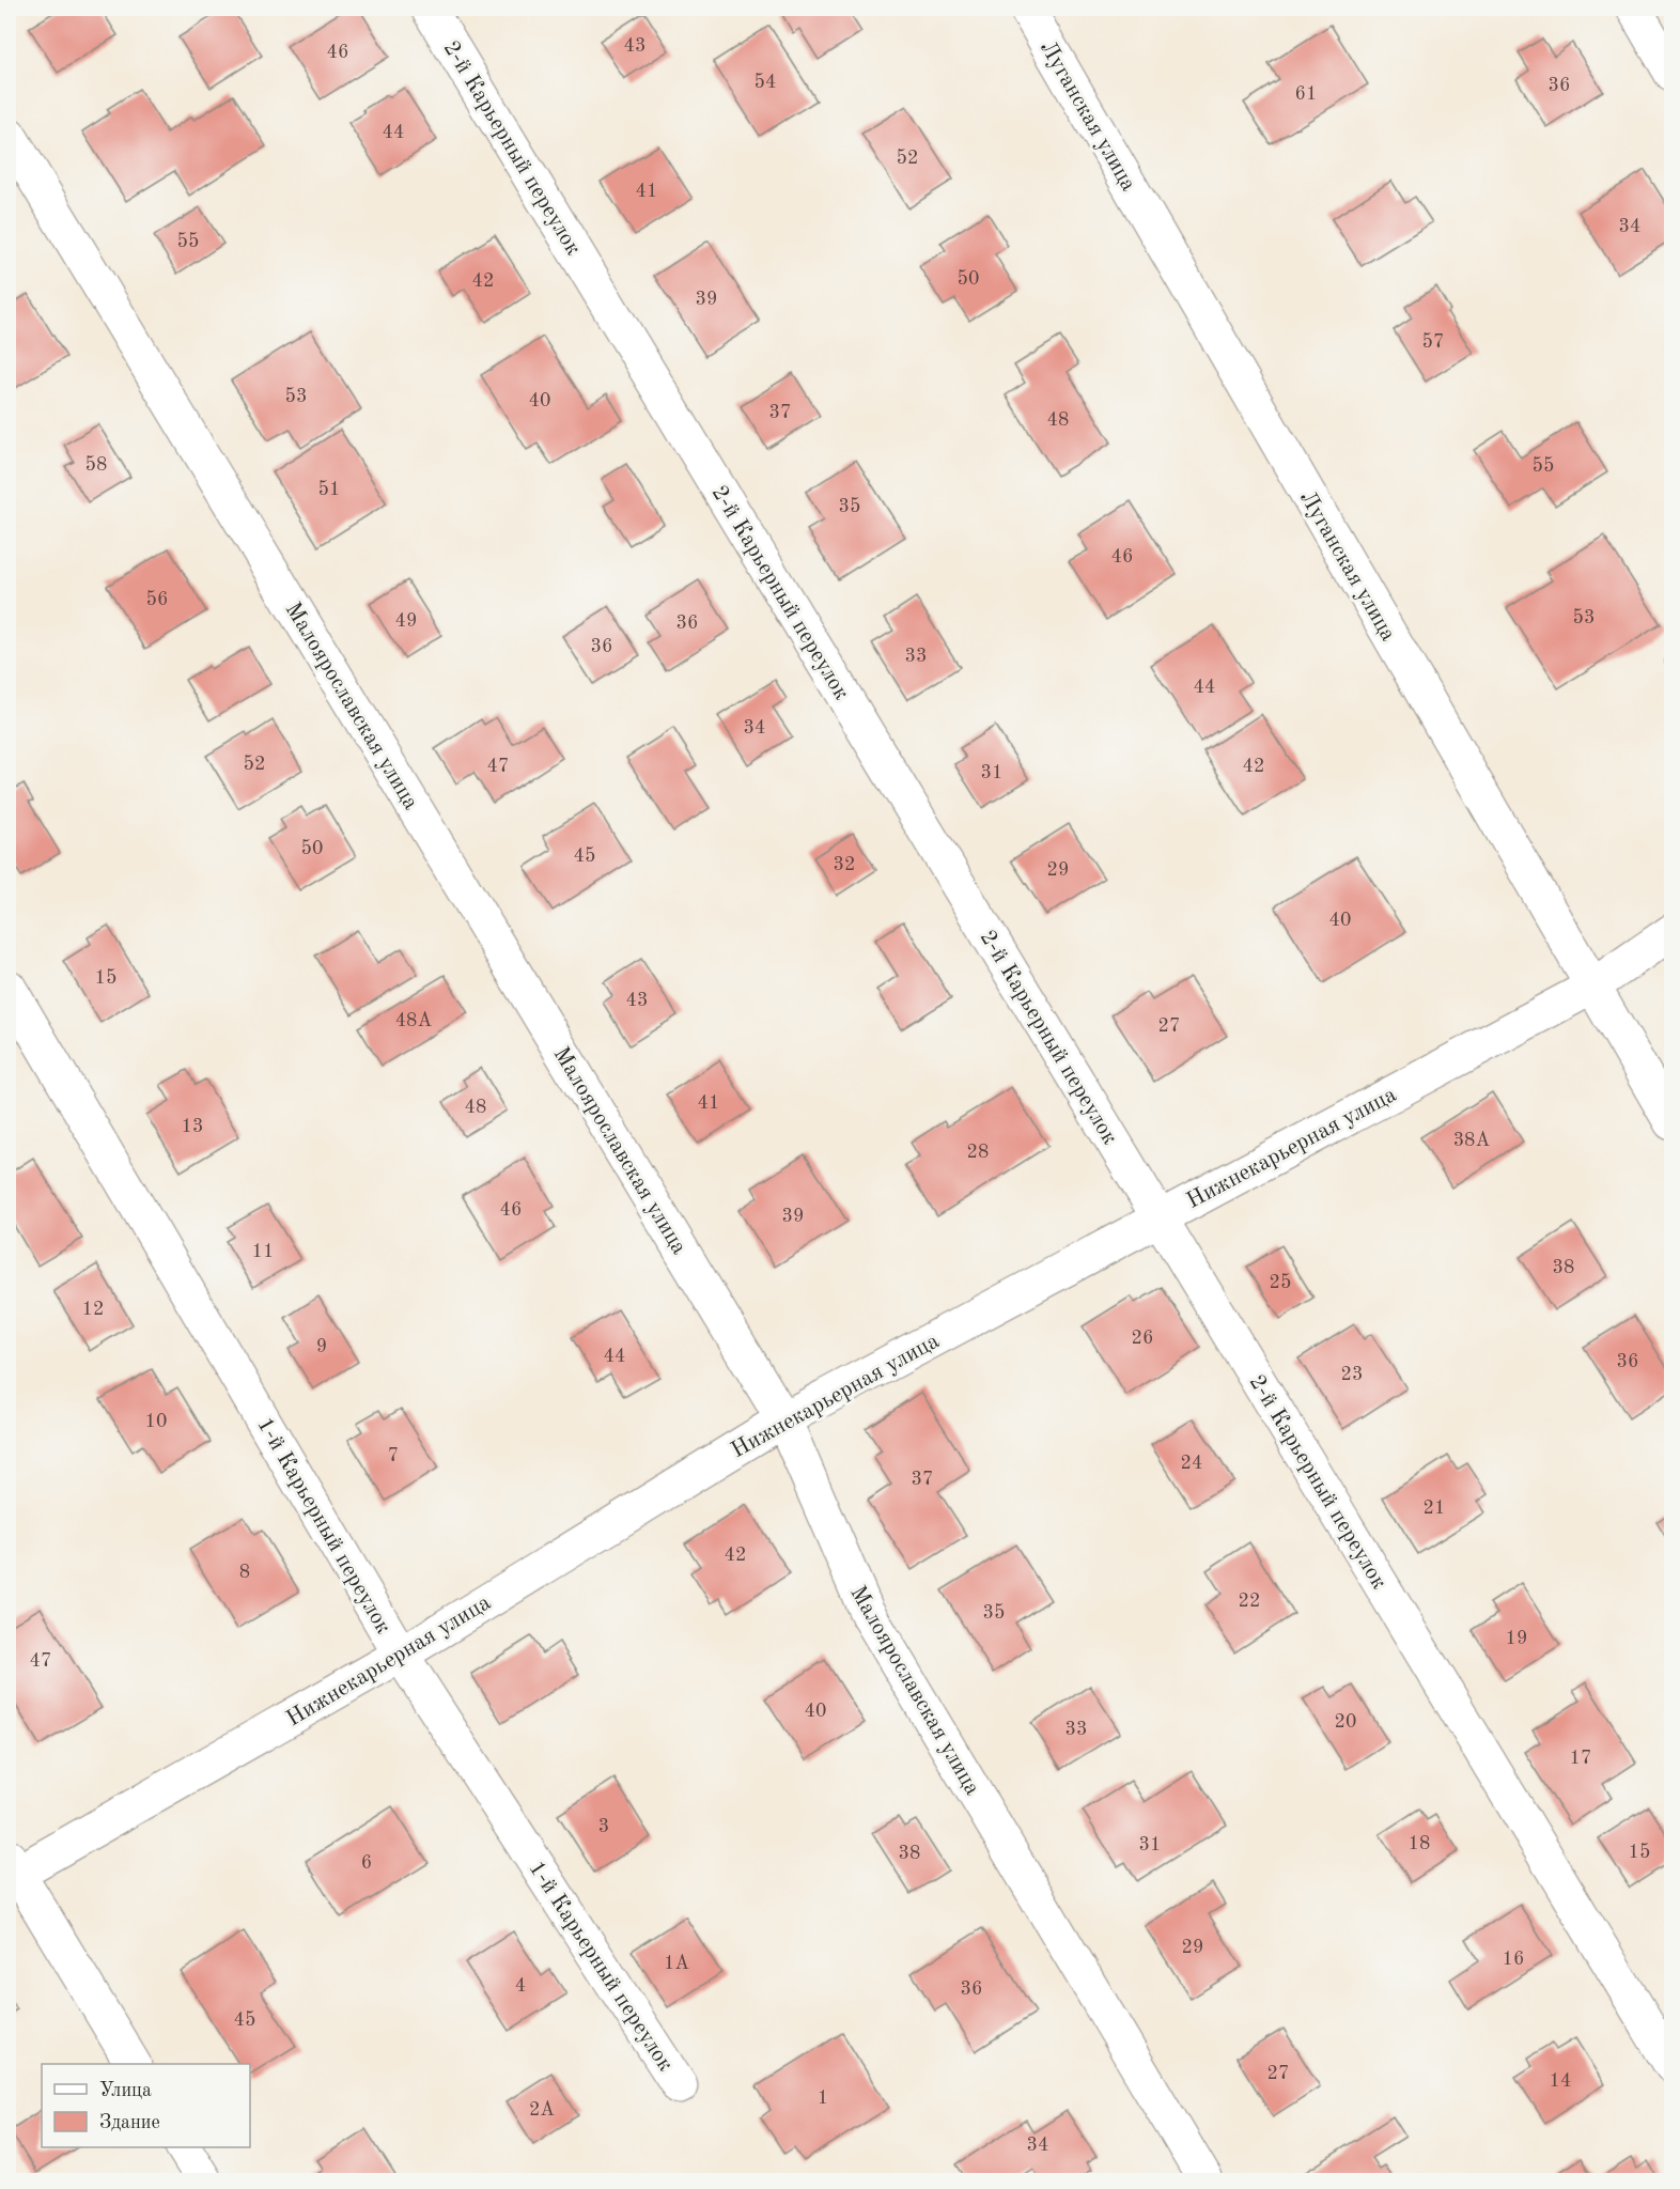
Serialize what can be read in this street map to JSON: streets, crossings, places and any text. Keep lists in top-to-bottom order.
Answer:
{
  "streets": {
    "street": [
      "Луганская улица",
      "2-й Карьерный переулок",
      "Малоярославская улица",
      "Нижнекарьерная улица",
      "1-й Карьерный переулок"
    ]
  },
  "crossings": [
    ["Луганская улица", "Нижнекарьерная улица"],
    ["2-й Карьерный переулок", "Нижнекарьерная улица"],
    ["Малоярославская улица", "Нижнекарьерная улица"],
    ["Нижнекарьерная улица", "1-й Карьерный переулок"]
  ],
  "house_numbers": [
    "43",
    "46",
    "54",
    "36",
    "61",
    "44",
    "52",
    "41",
    "34",
    "55",
    "50",
    "42",
    "39",
    "57",
    "53",
    "40",
    "37",
    "48",
    "58",
    "55",
    "51",
    "35",
    "46",
    "56",
    "53",
    "49",
    "36",
    "36",
    "33",
    "44",
    "34",
    "52",
    "47",
    "42",
    "31",
    "50",
    "45",
    "32",
    "29",
    "40",
    "15",
    "43",
    "48А",
    "27",
    "41",
    "48",
    "13",
    "38А",
    "28",
    "46",
    "39",
    "11",
    "38",
    "25",
    "12",
    "26",
    "9",
    "44",
    "36",
    "23",
    "10",
    "7",
    "24",
    "37",
    "21",
    "42",
    "8",
    "22",
    "35",
    "19",
    "47",
    "40",
    "20",
    "33",
    "17",
    "3",
    "18",
    "31",
    "15",
    "38",
    "6",
    "29",
    "16",
    "1А",
    "4",
    "36",
    "45",
    "27",
    "14",
    "1",
    "2А",
    "34"
  ],
  "legend": ["Улица", "Здание"]
}
